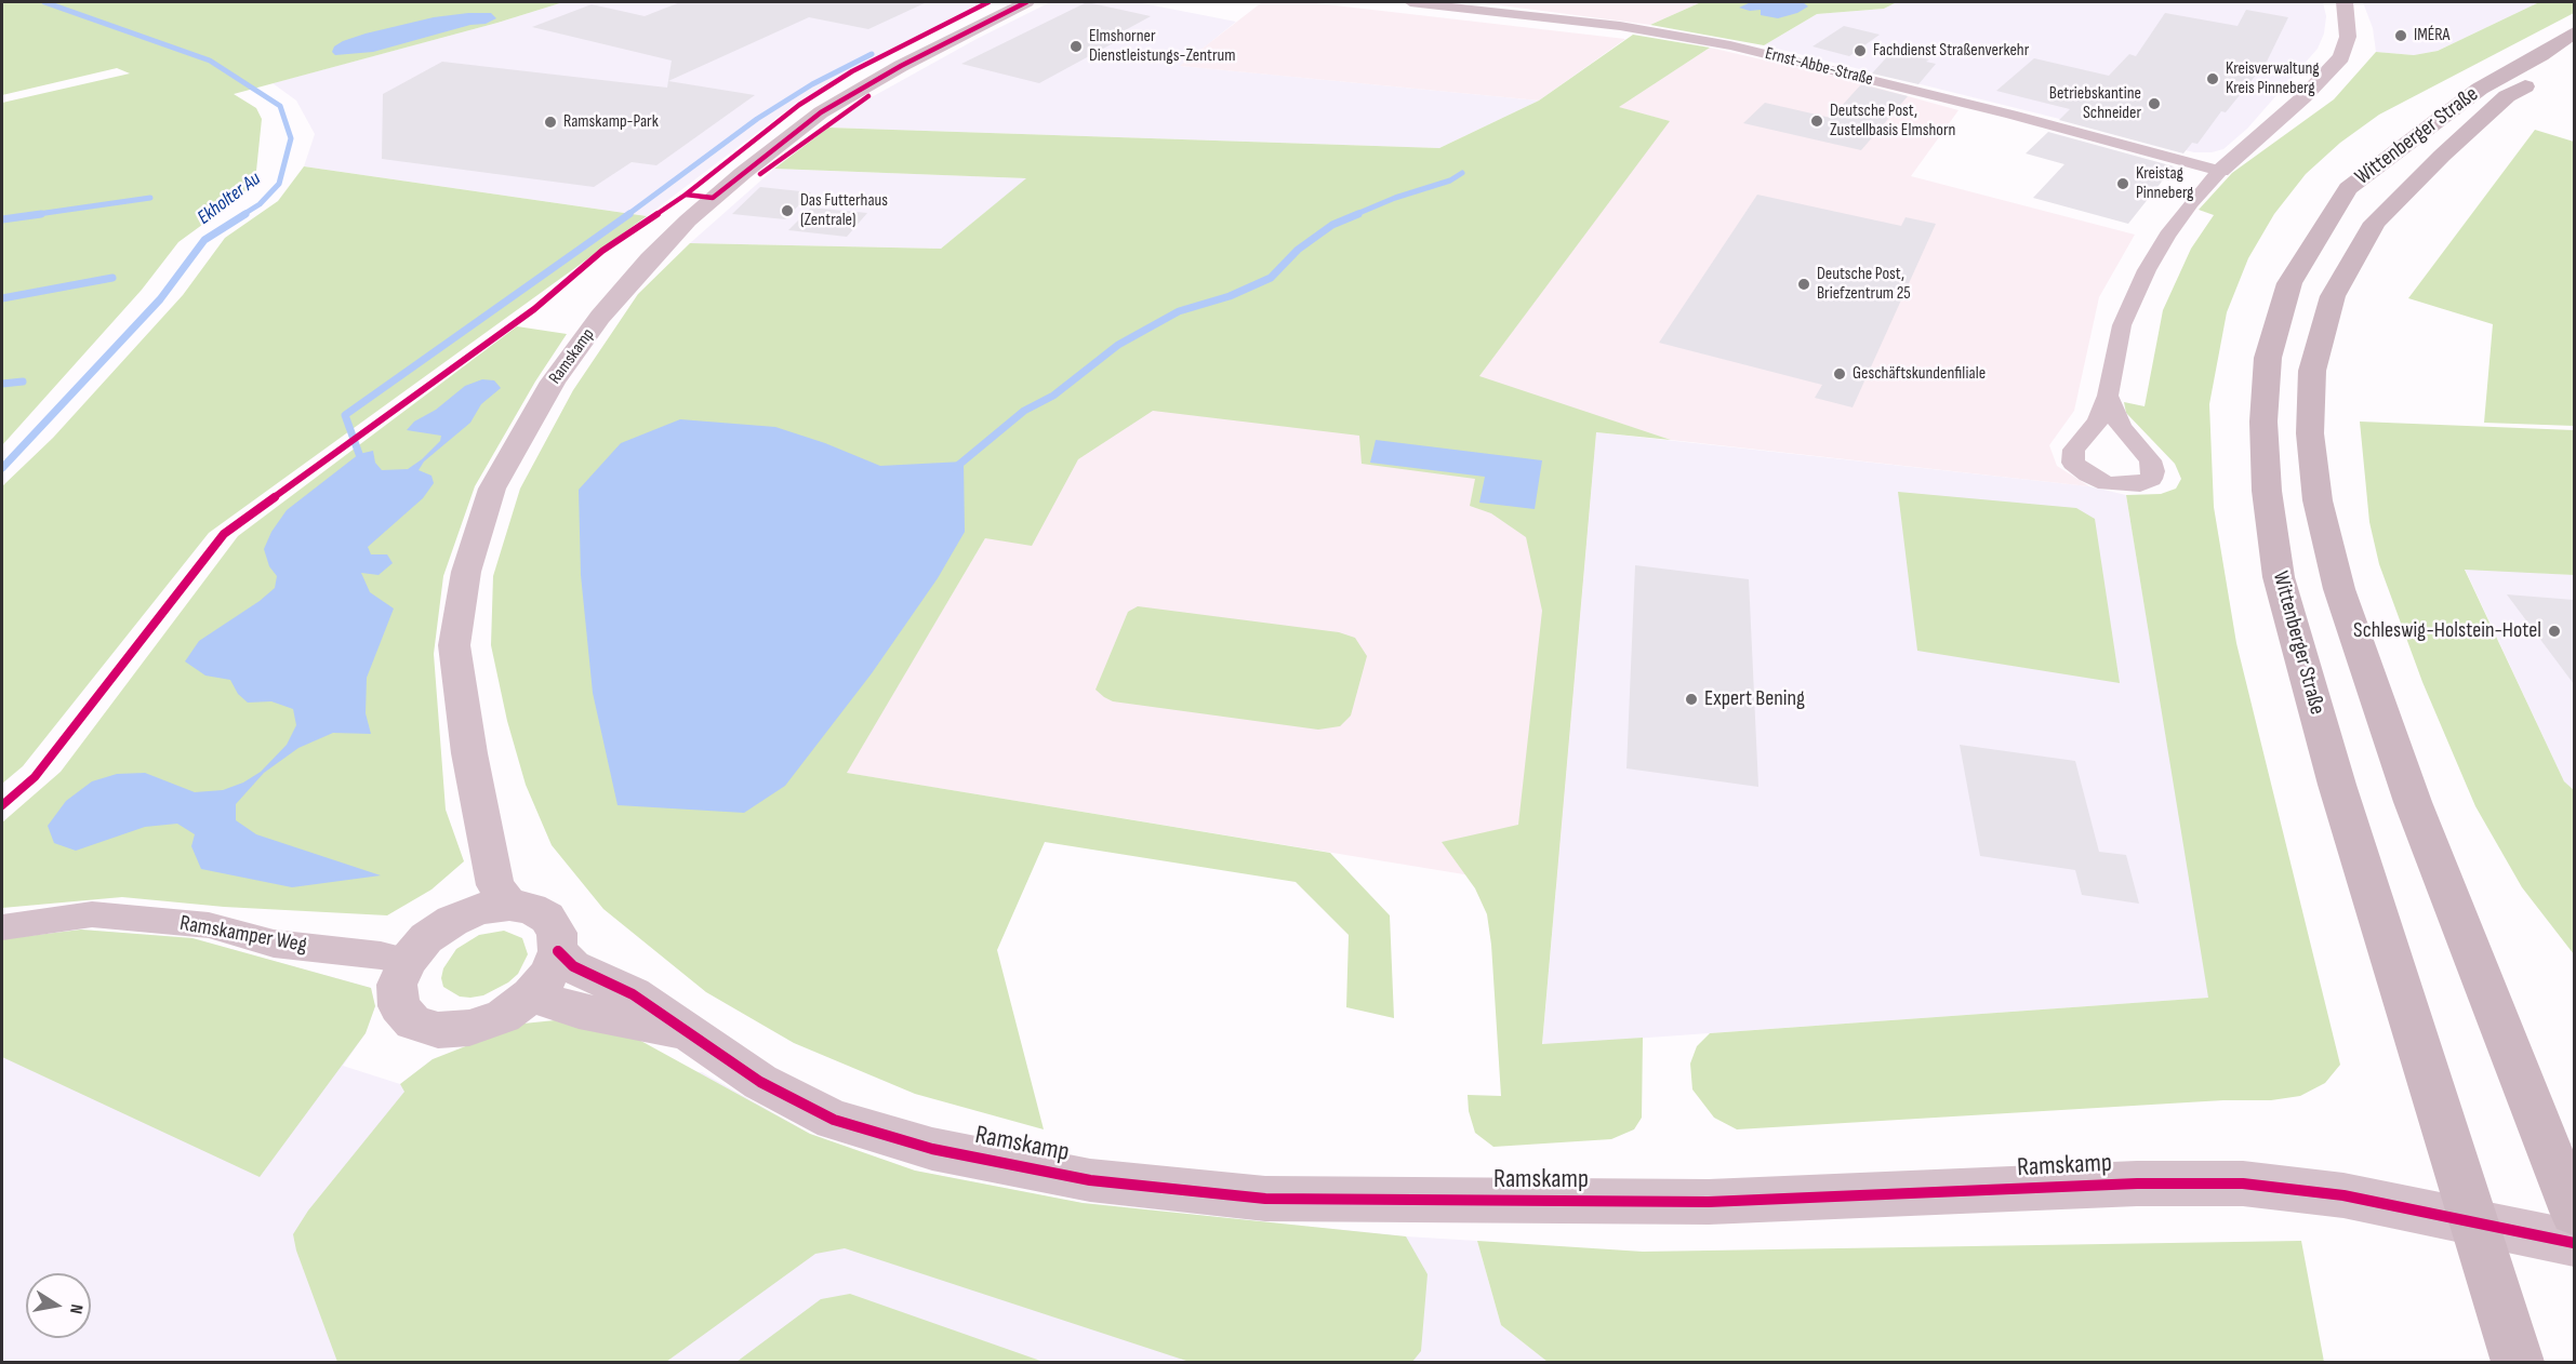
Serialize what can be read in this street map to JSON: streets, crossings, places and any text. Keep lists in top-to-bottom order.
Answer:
{
  "streets": {
    "main road": ["Wittenberger Straße"],
    "street": ["Ernst-Abbe-Straße", "Ramskamp", "Ramskamper Weg"]
  },
  "crossings": [
    ["Wittenberger Straße", "Ramskamp"],
    ["Ramskamp", "Ramskamper Weg"]
  ],
  "water": ["Ekholter Au"],
  "places": [
    "IMÉRA",
    "Elmshorner Dienstleistungs-Zentrum",
    "Fachdienst Straßenverkehr",
    "Kreisverwaltung Kreis Pinneberg",
    "Betriebskantine Schneider",
    "Deutsche Post, Zustellbasis Elmshorn",
    "Ramskamp-Park",
    "Kreistag Pinneberg",
    "Das Futterhaus (Zentrale)",
    "Deutsche Post, Briefzentrum 25",
    "Geschäftskundenfiliale",
    "Schleswig-Holstein-Hotel",
    "Expert Bening"
  ],
  "north": "right"
}
